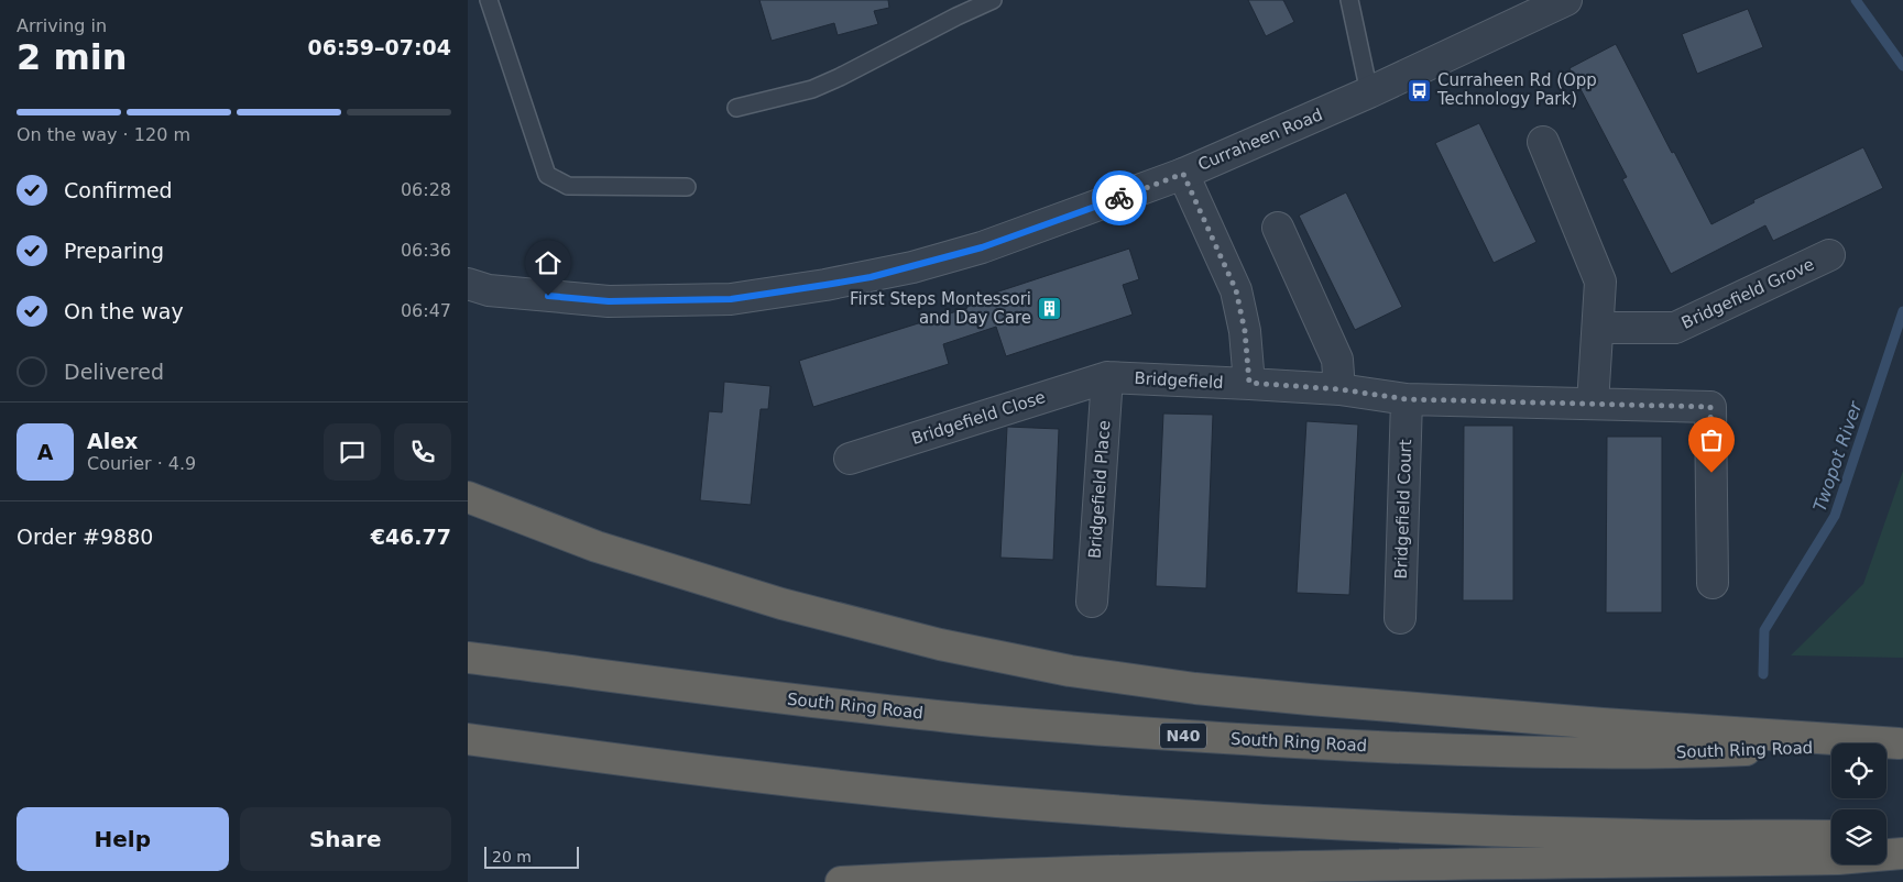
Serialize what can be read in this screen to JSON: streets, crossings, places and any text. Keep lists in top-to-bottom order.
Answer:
{
  "streets": {
    "highway": ["South Ring Road", "N40"],
    "street": [
      "Curraheen Road",
      "Bridgefield Grove",
      "Bridgefield",
      "Bridgefield Close",
      "Bridgefield Place",
      "Bridgefield Court"
    ]
  },
  "crossings": [
    ["Bridgefield", "Bridgefield Close"],
    ["Bridgefield", "Bridgefield Place"],
    ["Bridgefield", "Bridgefield Court"],
    ["Bridgefield Close", "Bridgefield Place"]
  ],
  "water": ["Twopot River"],
  "places": {
    "bus stop": ["Curraheen Rd (Opp Technology Park)"],
    "building": ["First Steps Montessori and Day Care"]
  },
  "scale_bar": "20 m",
  "page": {
    "heading": ["2 min", "Arriving in", "06:59–07:04"],
    "panel": [
      "Alex",
      "Courier · 4.9",
      "Order #9880",
      "€46.77"
    ],
    "bar": "On the way · 120 m",
    "list": [
      ["Confirmed", "06:28"],
      ["Preparing", "06:36"],
      ["On the way", "06:47"],
      "Delivered"
    ],
    "round": "A",
    "buttons": ["Help", "Share"],
    "scale": "20 m"
  }
}
